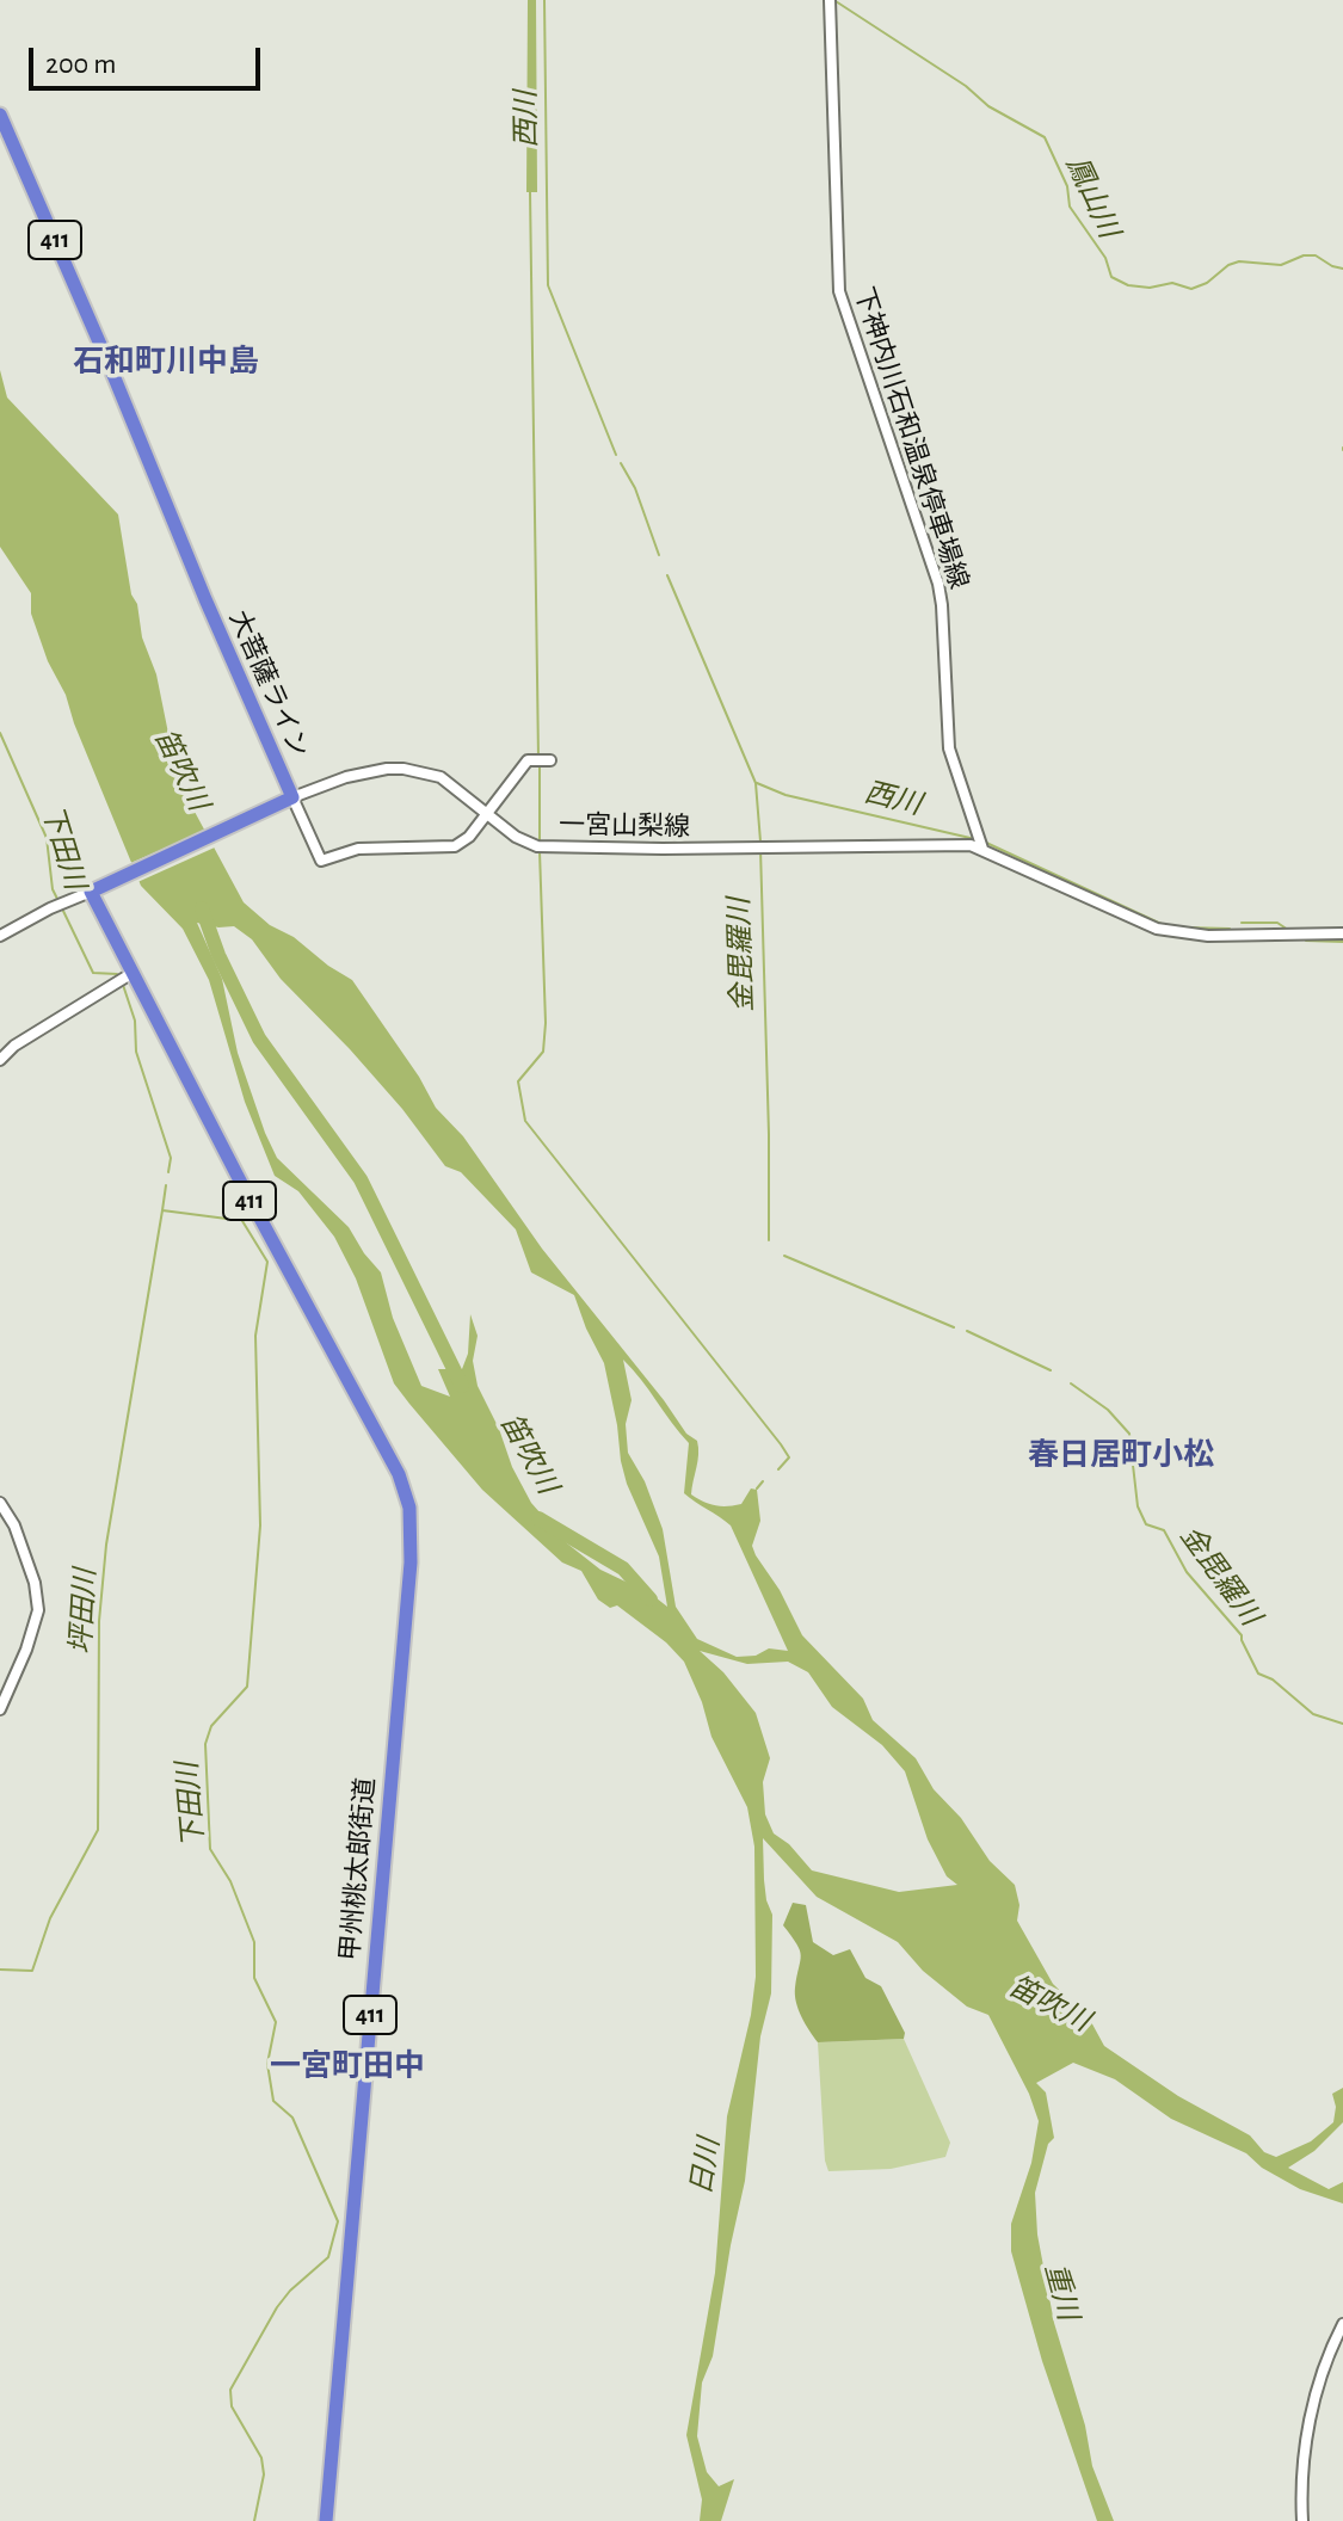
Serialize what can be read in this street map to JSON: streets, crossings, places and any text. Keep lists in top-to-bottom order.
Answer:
{
  "streets": {
    "highway": ["411", "大菩薩ライン", "甲州桃太郎街道"],
    "main road": ["下神内川石和温泉停車場線", "一宮山梨線"]
  },
  "crossings": [
    ["411", "甲州桃太郎街道"],
    ["下神内川石和温泉停車場線", "一宮山梨線"],
    ["大菩薩ライン", "一宮山梨線"]
  ],
  "districts": ["石和町川中島", "春日居町小松", "一宮町田中"],
  "water": [
    "西川",
    "鳳山川",
    "笛吹川",
    "下田川",
    "金毘羅川",
    "坪田川",
    "日川",
    "重川"
  ],
  "scale_bar": "200 m"
}
